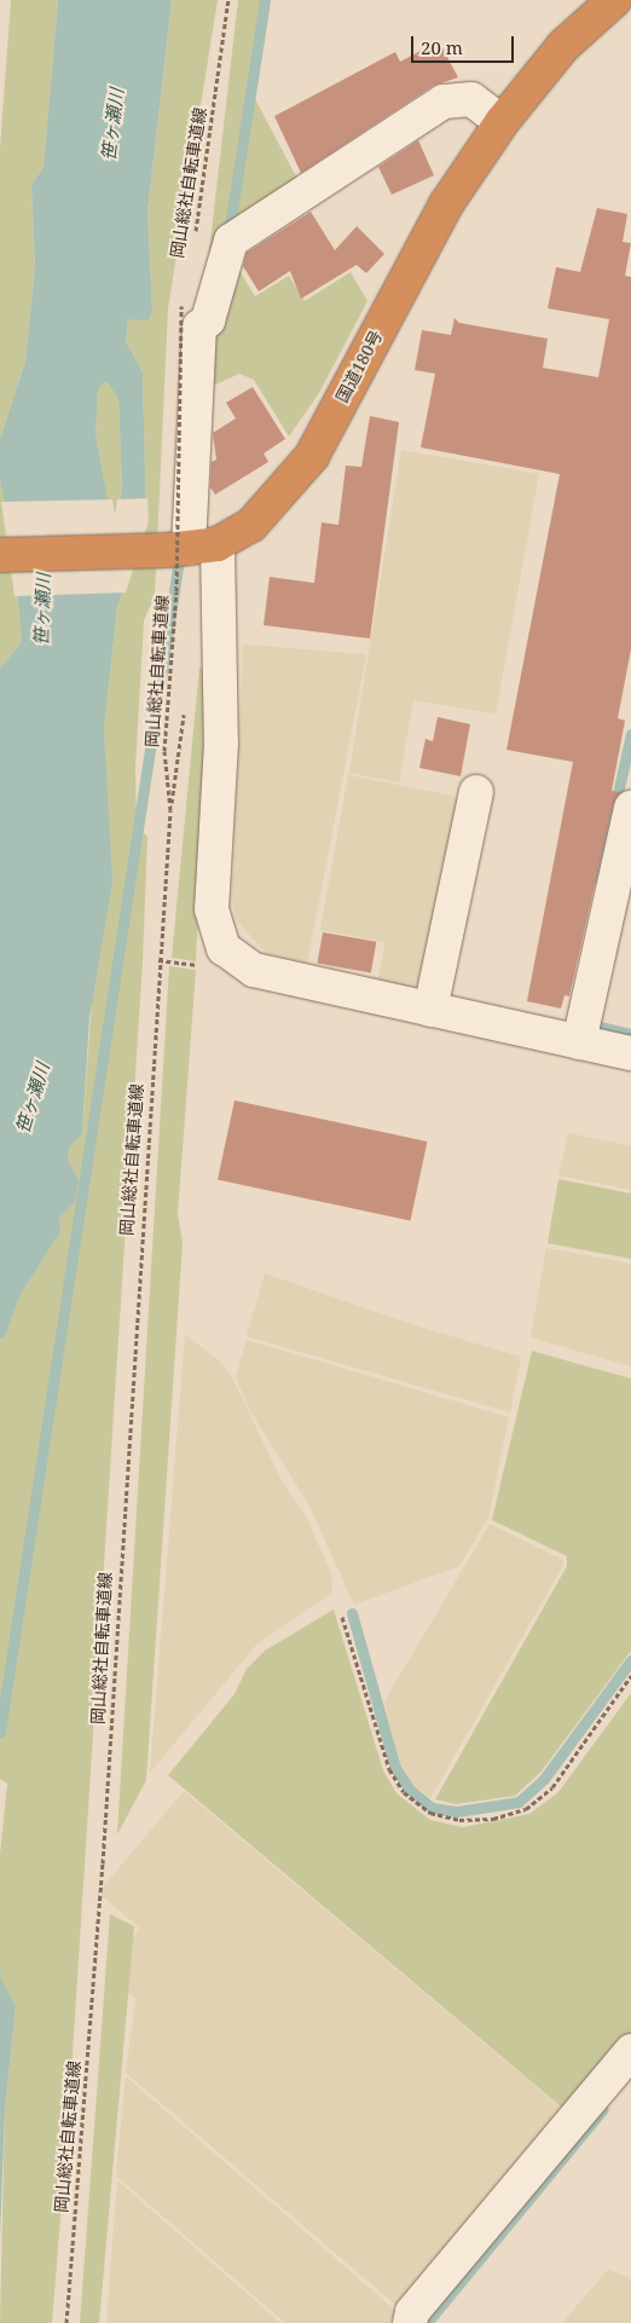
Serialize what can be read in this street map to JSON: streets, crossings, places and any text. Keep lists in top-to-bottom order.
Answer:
{
  "streets": {
    "highway": ["国道180号"],
    "path": ["岡山総社自転車道線"]
  },
  "water": ["笹ヶ瀬川"],
  "scale_bar": "20 m"
}
